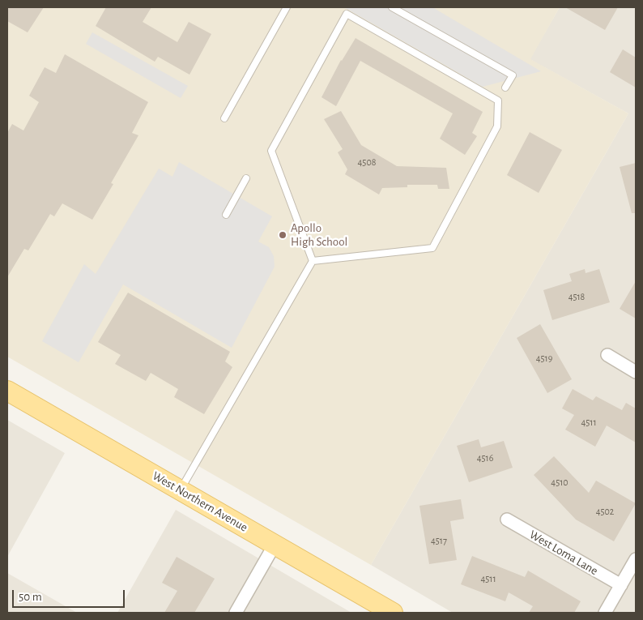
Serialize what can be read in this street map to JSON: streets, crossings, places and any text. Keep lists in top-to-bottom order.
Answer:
{
  "streets": {
    "main road": ["West Northern Avenue"],
    "street": ["West Loma Lane"]
  },
  "places": ["Apollo High School"],
  "house_numbers": [
    "4508",
    "4518",
    "4519",
    "4511",
    "4516",
    "4510",
    "4502",
    "4517",
    "4511"
  ],
  "scale_bar": "50 m"
}
